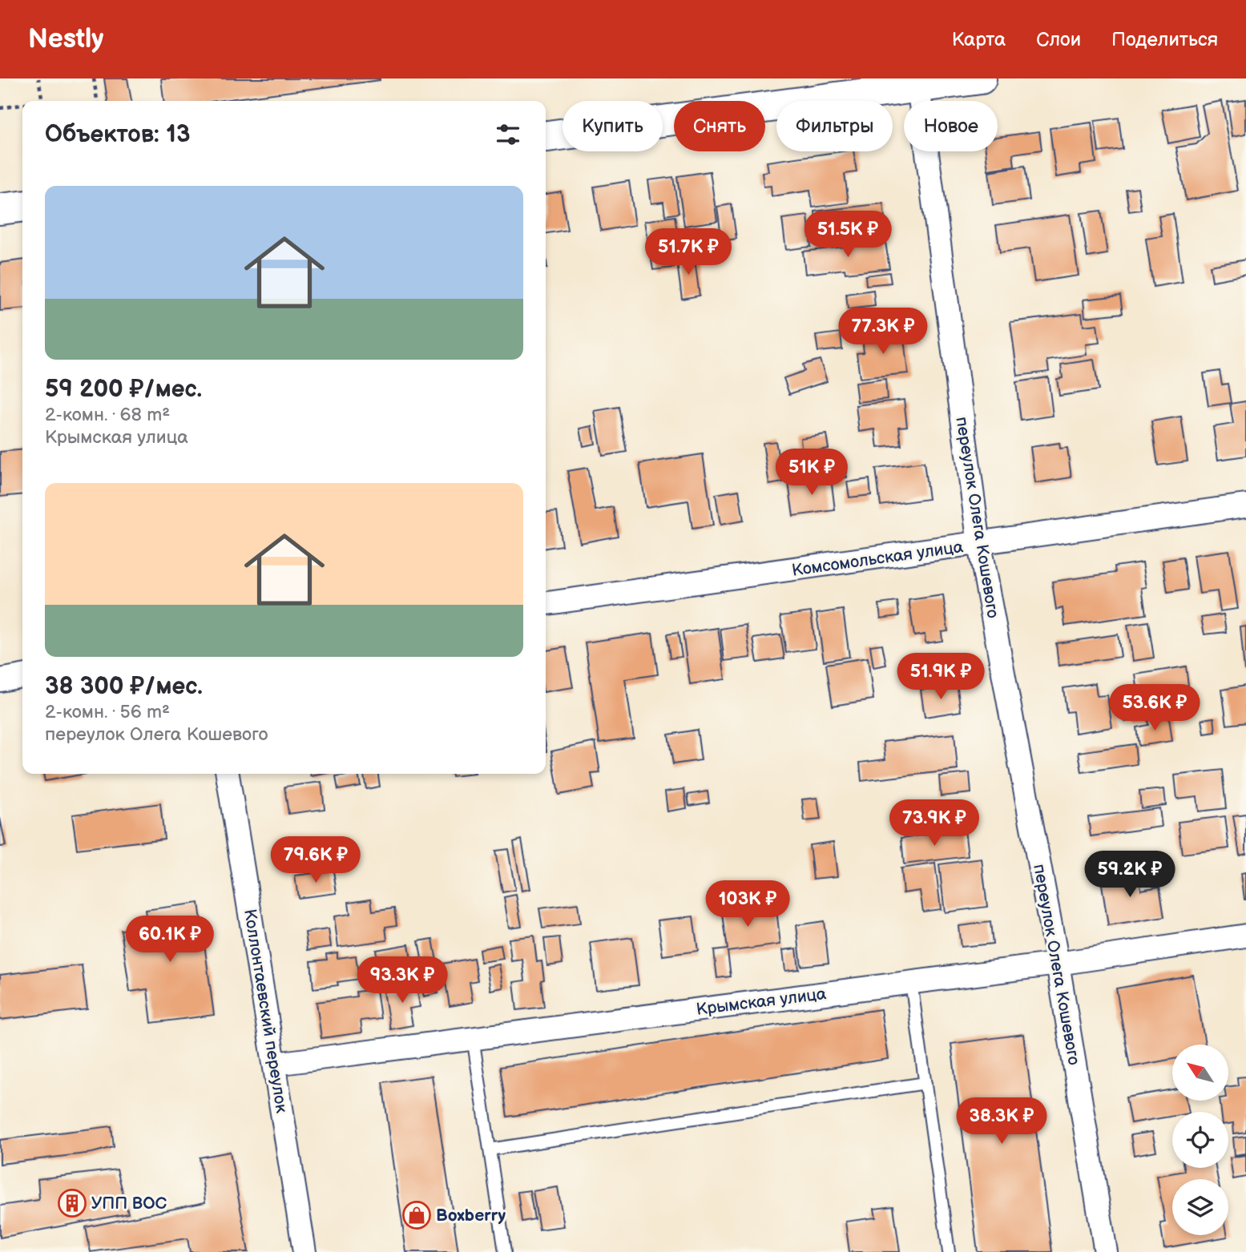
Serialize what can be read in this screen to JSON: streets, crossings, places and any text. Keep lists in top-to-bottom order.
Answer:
{
  "streets": {
    "street": [
      "переулок Олега Кошевого",
      "Комсомольская улица",
      "Крымская улица",
      "Коллонтаевский переулок"
    ]
  },
  "crossings": [
    ["переулок Олега Кошевого", "Комсомольская улица"],
    ["переулок Олега Кошевого", "Крымская улица"],
    ["Крымская улица", "Коллонтаевский переулок"]
  ],
  "places": {
    "building": ["УПП ВОС"],
    "shop": ["Boxberry"]
  },
  "north": "top left",
  "page": {
    "header": "Nestly",
    "nav": ["Карта", "Слои", "Поделиться"],
    "chip": [
      "Купить",
      "Снять",
      "Фильтры",
      "Новое"
    ],
    "heading": "Объектов: 13",
    "list": [
      {
        "name": "59 200 ₽/мес.",
        "note": "2-комн. · 68 m² · Крымская улица"
      },
      {
        "name": "38 300 ₽/мес.",
        "note": "2-комн. · 56 m² · переулок Олега Кошевого"
      }
    ],
    "price": [
      "51.5K ₽",
      "51.7K ₽",
      "77.3K ₽",
      "51K ₽",
      "51.9K ₽",
      "53.6K ₽",
      "73.9K ₽",
      "79.6K ₽",
      "59.2K ₽",
      "103K ₽",
      "60.1K ₽",
      "93.3K ₽",
      "38.3K ₽"
    ]
  }
}
